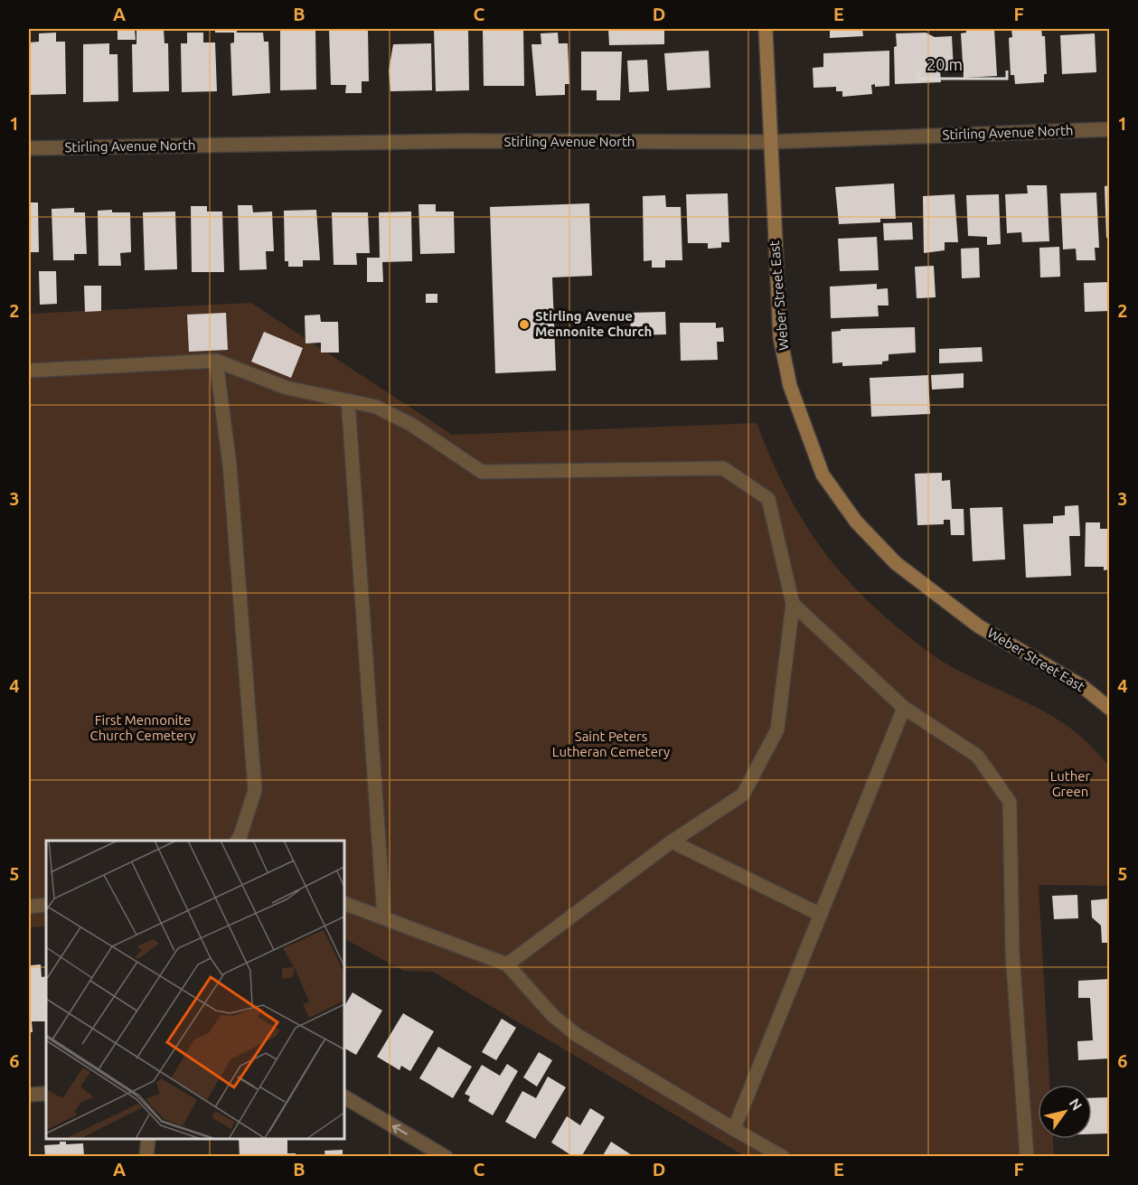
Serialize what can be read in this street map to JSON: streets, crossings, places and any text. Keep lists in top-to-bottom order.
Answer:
{
  "streets": {
    "main road": ["Weber Street East"],
    "street": ["Stirling Avenue North"]
  },
  "crossings": [
    ["Stirling Avenue North", "Weber Street East"]
  ],
  "parks": ["First Mennonite Church Cemetery", "Saint Peters Lutheran Cemetery", "Luther Green"],
  "places": ["Stirling Avenue Mennonite Church"],
  "scale_bar": "20 m",
  "north": "top right",
  "grid": {
    "columns": [
      "A",
      "B",
      "C",
      "D",
      "E",
      "F"
    ],
    "rows": [
      "1",
      "2",
      "3",
      "4",
      "5",
      "6"
    ]
  }
}
